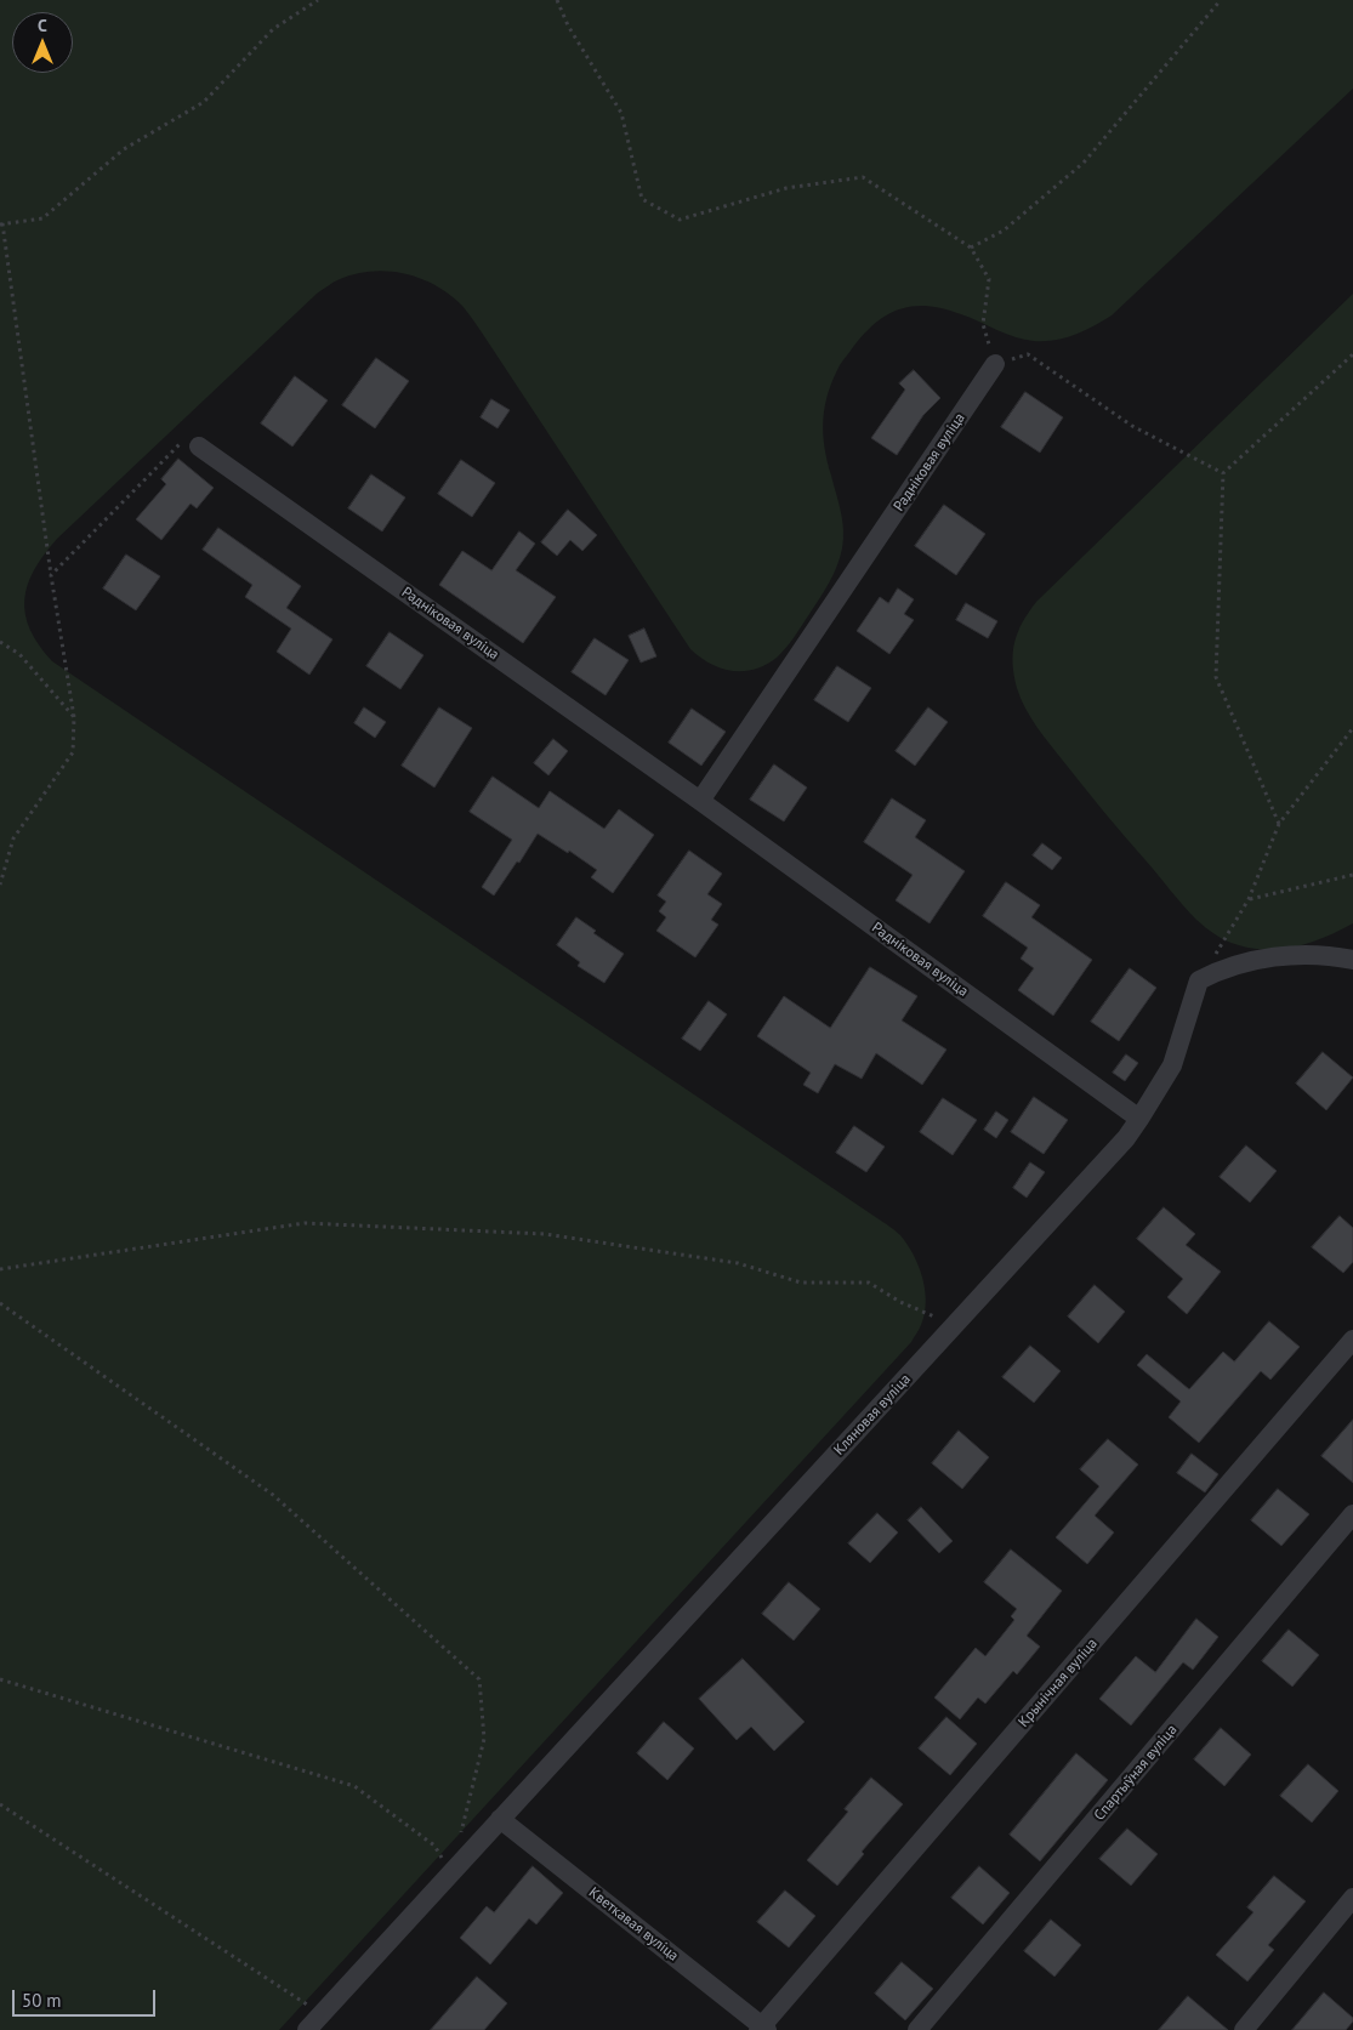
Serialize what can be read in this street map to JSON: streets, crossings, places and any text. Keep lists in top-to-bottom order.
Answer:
{
  "streets": {
    "street": [
      "Радніковая вуліца",
      "Кляновая вуліца",
      "Крынічная вуліца",
      "Спартыўная вуліца",
      "Кветкавая вуліца"
    ]
  },
  "crossings": [
    ["Радніковая вуліца", "Кляновая вуліца"],
    ["Кляновая вуліца", "Кветкавая вуліца"],
    ["Крынічная вуліца", "Кветкавая вуліца"]
  ],
  "scale_bar": "50 m",
  "north": "top"
}
